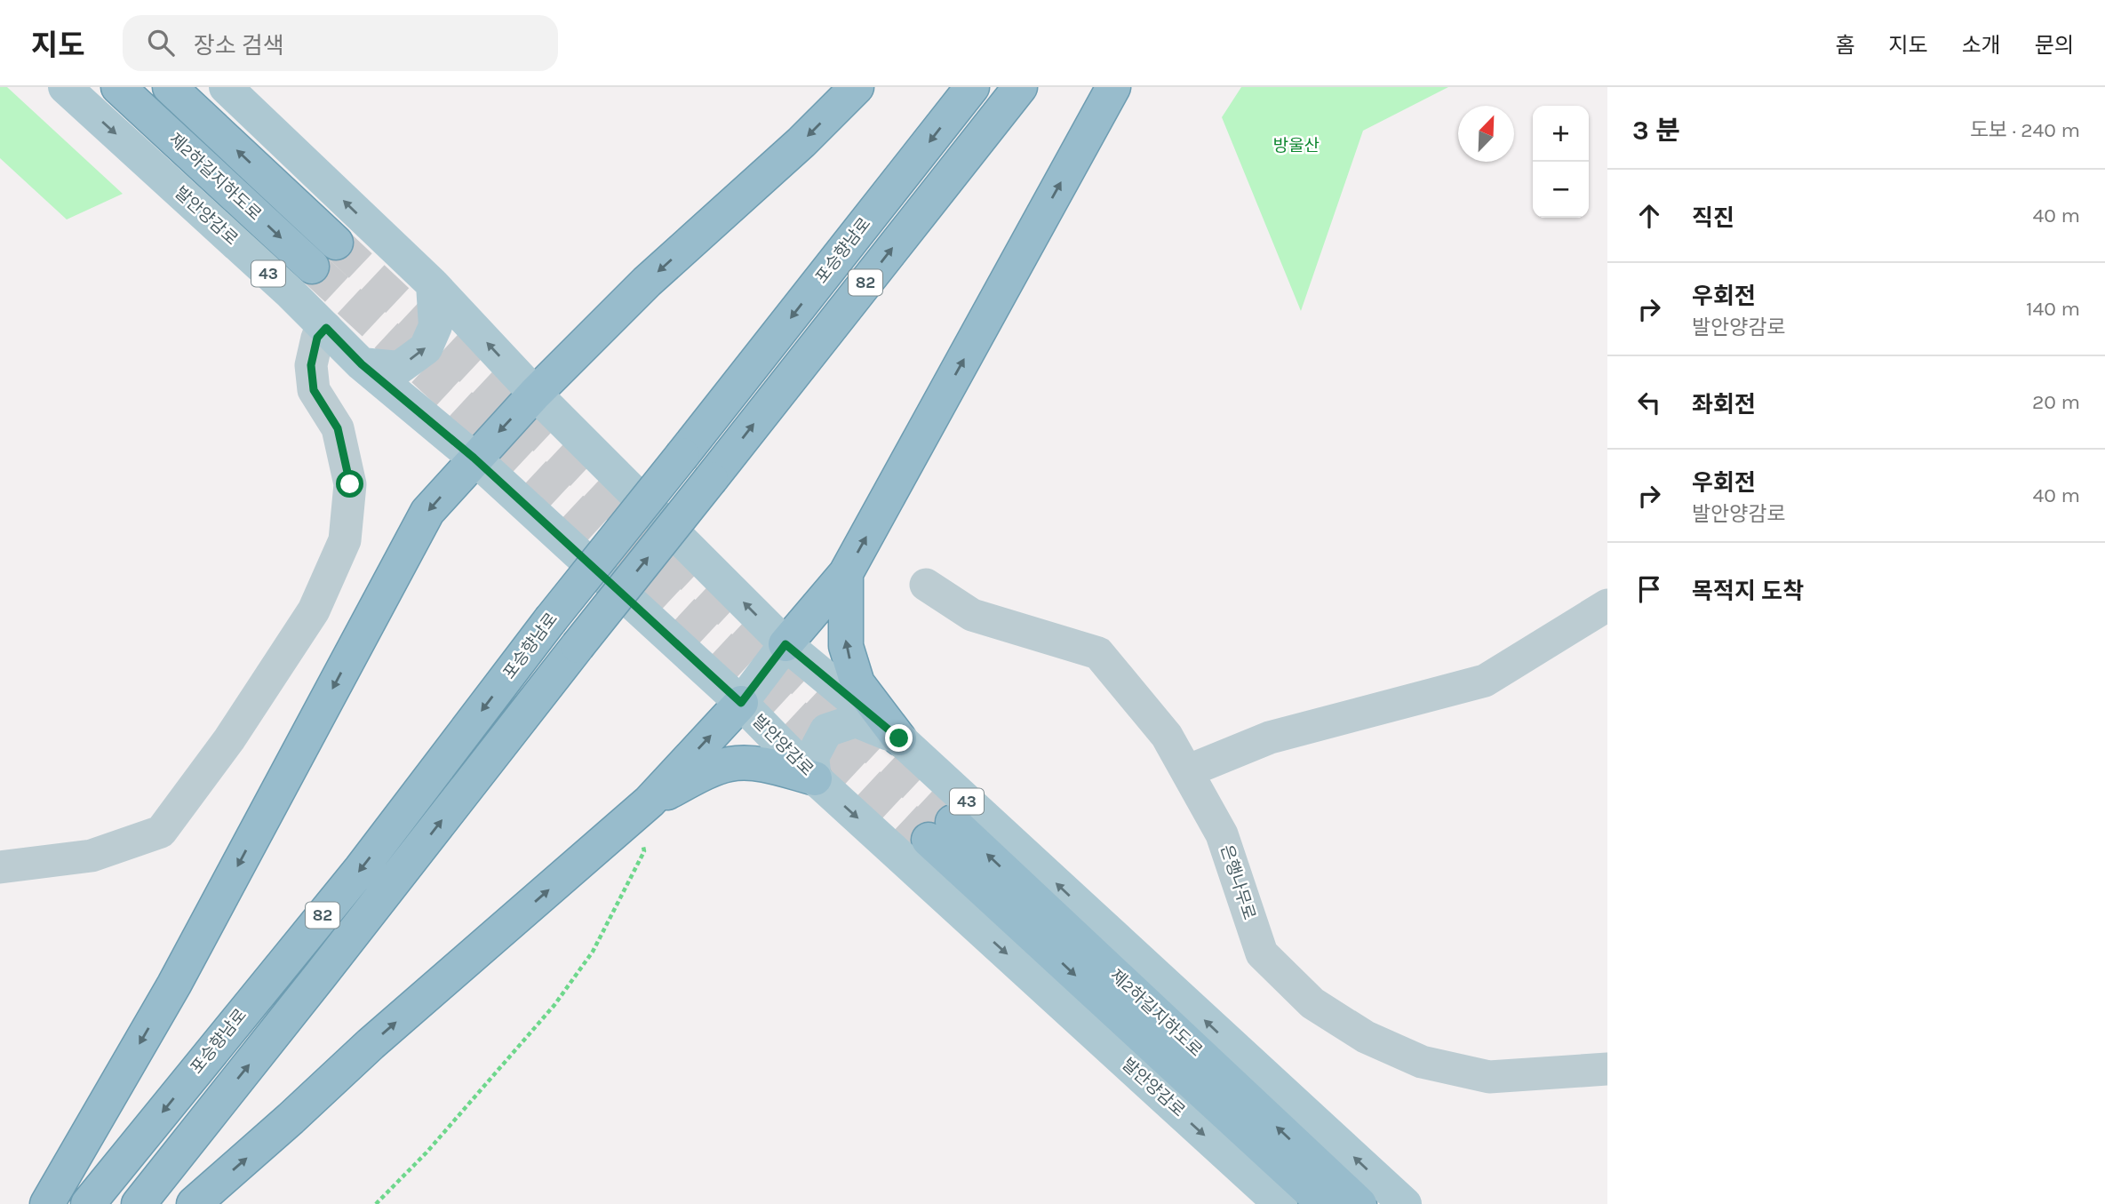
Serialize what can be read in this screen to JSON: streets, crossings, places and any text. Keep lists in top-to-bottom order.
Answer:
{
  "streets": {
    "highway": ["제2하길지하도로", "포승향남로", "82"],
    "main road": ["발안양감로", "43"],
    "street": ["은행나무로"]
  },
  "parks": ["방울산"],
  "north": "top right",
  "page": {
    "header": "지도",
    "search": "장소 검색",
    "nav": [
      "홈",
      "지도",
      "소개",
      "문의"
    ],
    "heading": ["3 분", "도보 · 240 m"],
    "map_buttons": ["+", "−"],
    "list": [
      ["직진", "40 m"],
      ["우회전", "발안양감로", "140 m"],
      ["좌회전", "20 m"],
      ["우회전", "발안양감로", "40 m"],
      "목적지 도착"
    ]
  }
}
